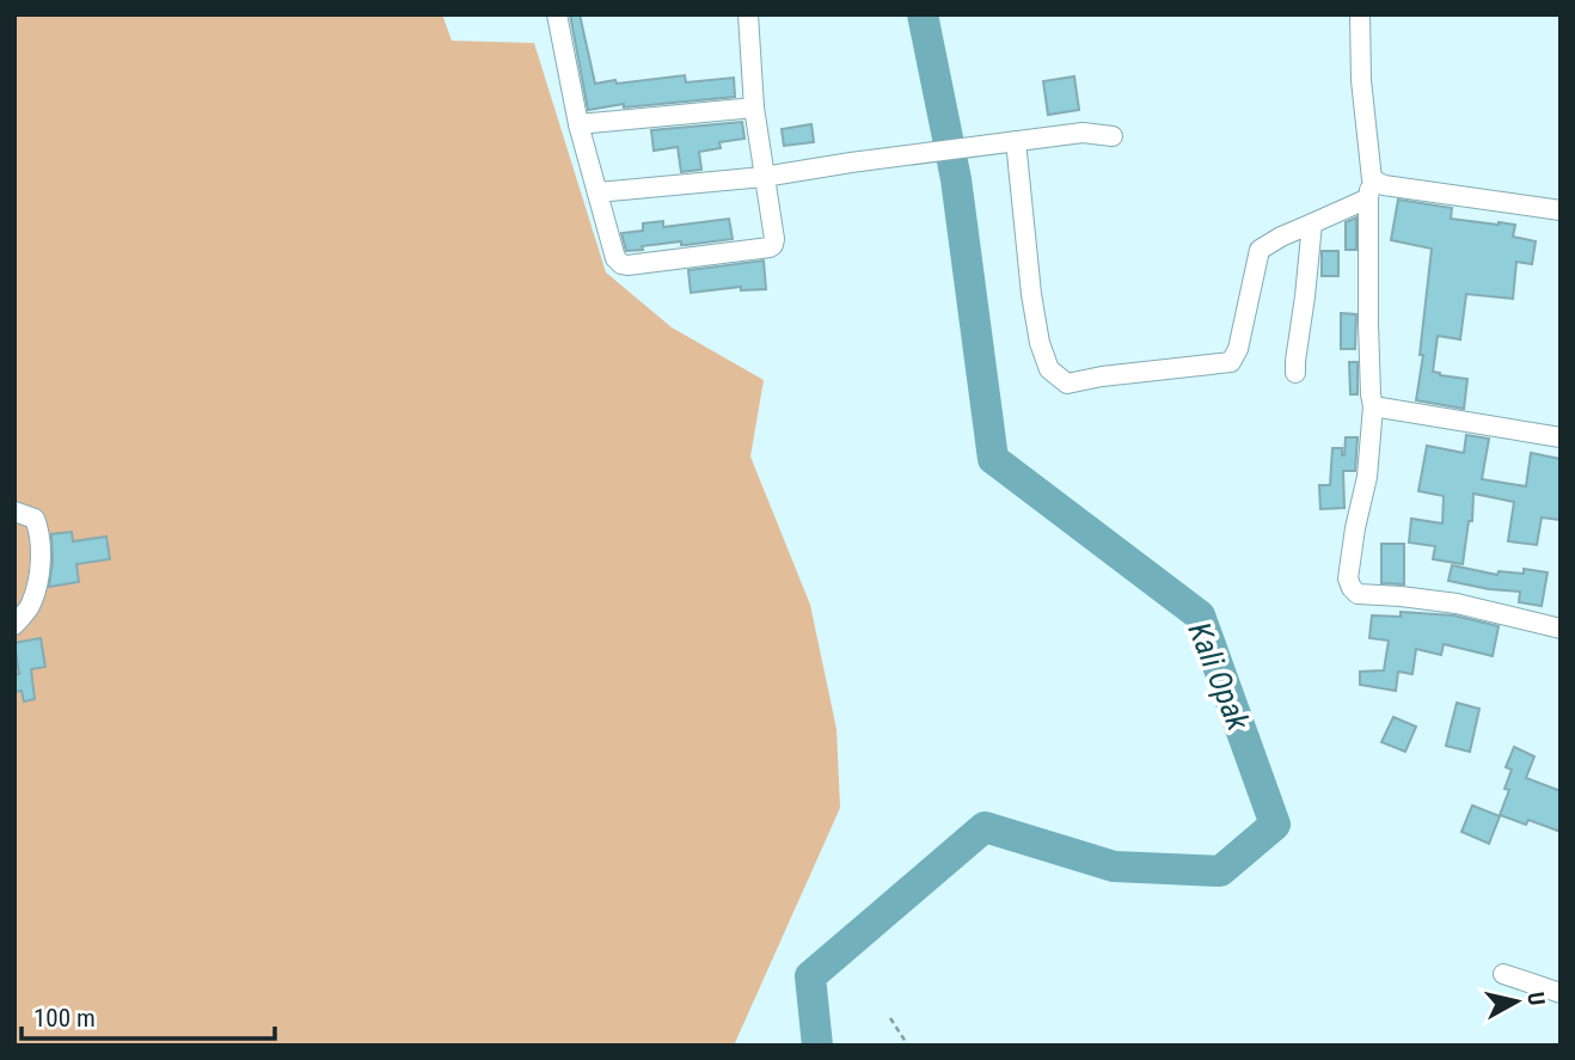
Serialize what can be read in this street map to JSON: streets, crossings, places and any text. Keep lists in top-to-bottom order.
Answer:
{
  "water": ["Kali Opak"],
  "scale_bar": "100 m",
  "north": "right"
}
